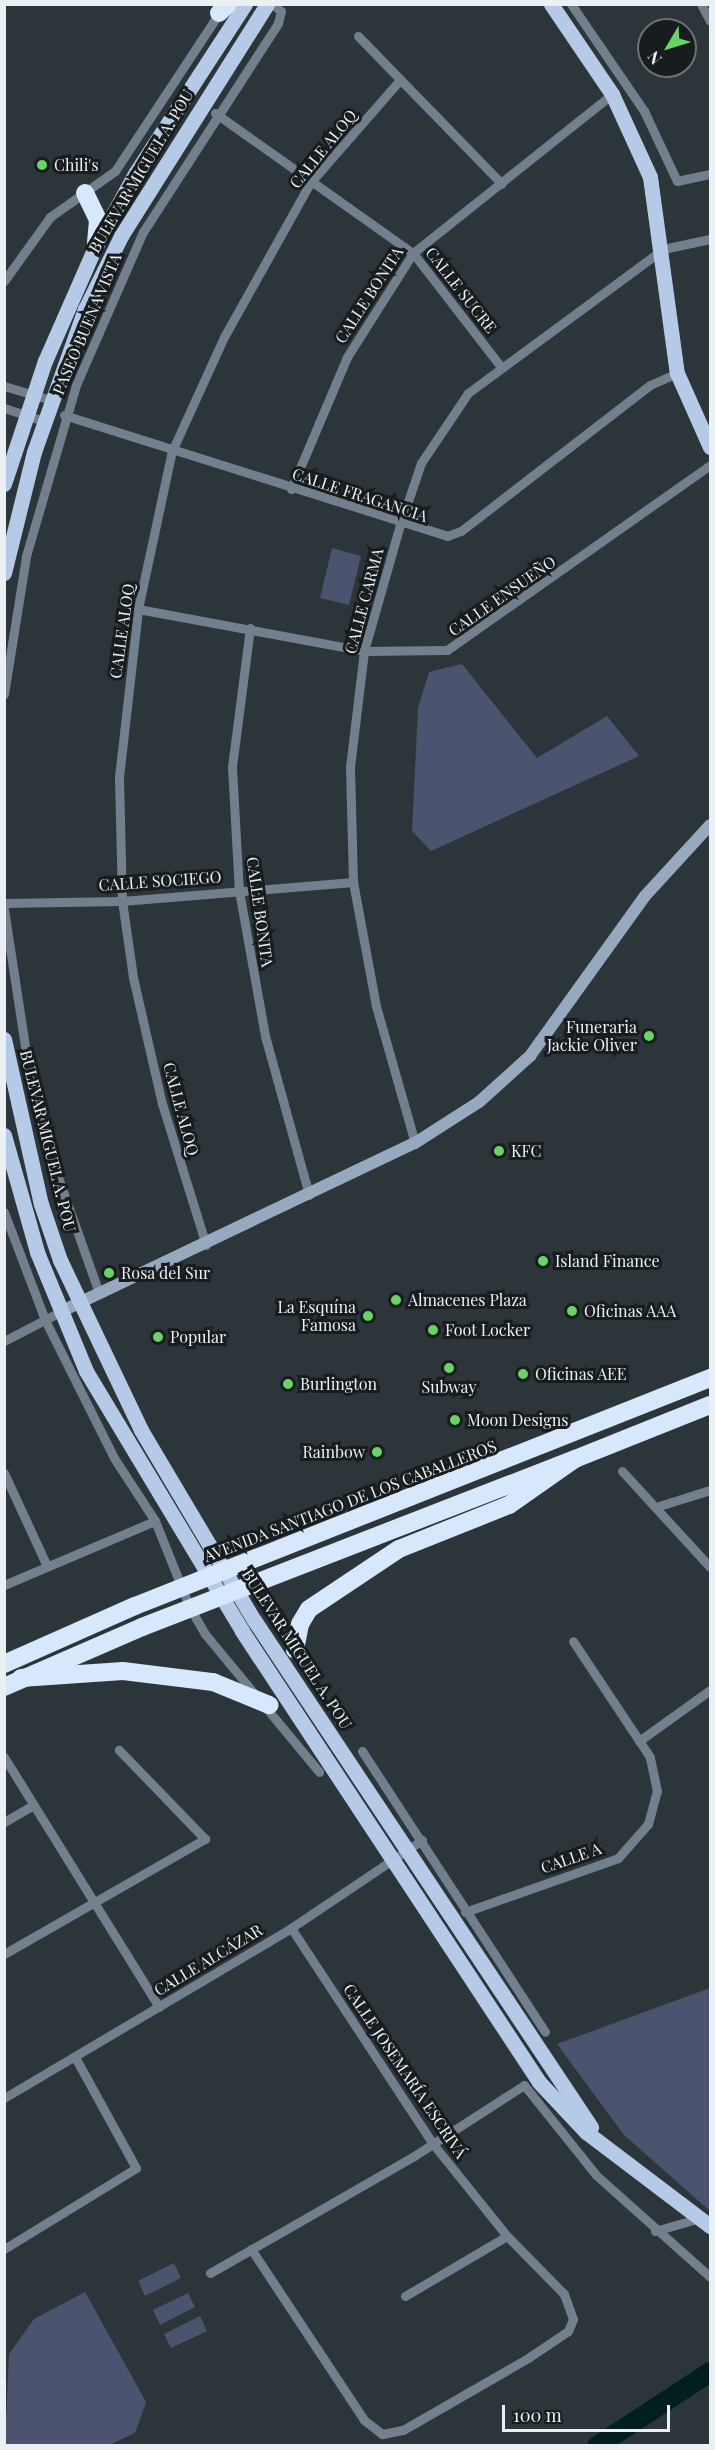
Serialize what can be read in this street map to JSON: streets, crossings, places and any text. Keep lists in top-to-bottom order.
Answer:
{
  "streets": {
    "highway": ["AVENIDA SANTIAGO DE LOS CABALLEROS"],
    "main road": ["BULEVAR MIGUEL A. POU"],
    "street": [
      "CALLE ALOQ",
      "CALLE SUCRE",
      "CALLE BONITA",
      "PASEO BUENA VISTA",
      "CALLE FRAGANCIA",
      "CALLE ENSUEÑO",
      "CALLE CARMA",
      "CALLE SOCIEGO",
      "CALLE A",
      "CALLE ALCÁZAR",
      "CALLE JOSEMARÍA ESCRIVÁ"
    ]
  },
  "crossings": [
    ["CALLE ALOQ", "CALLE SUCRE"],
    ["CALLE ALOQ", "CALLE FRAGANCIA"],
    ["CALLE ALOQ", "CALLE ENSUEÑO"],
    ["CALLE ALOQ", "CALLE SOCIEGO"],
    ["BULEVAR MIGUEL A. POU", "CALLE ALCÁZAR"],
    ["CALLE SUCRE", "CALLE BONITA"],
    ["CALLE SUCRE", "PASEO BUENA VISTA"],
    ["CALLE SUCRE", "CALLE CARMA"],
    ["CALLE BONITA", "CALLE FRAGANCIA"],
    ["CALLE BONITA", "CALLE ENSUEÑO"],
    ["CALLE BONITA", "CALLE SOCIEGO"],
    ["PASEO BUENA VISTA", "CALLE FRAGANCIA"],
    ["CALLE FRAGANCIA", "CALLE CARMA"],
    ["CALLE ENSUEÑO", "CALLE CARMA"],
    ["CALLE CARMA", "CALLE SOCIEGO"],
    ["CALLE ALCÁZAR", "CALLE JOSEMARÍA ESCRIVÁ"]
  ],
  "places": [
    "Chili's",
    "Funeraria Jackie Oliver",
    "KFC",
    "Island Finance",
    "Rosa del Sur",
    "Almacenes Plaza",
    "Oficinas AAA",
    "La Esquína Famosa",
    "Foot Locker",
    "Popular",
    "Subway",
    "Oficinas AEE",
    "Burlington",
    "Moon Designs",
    "Rainbow"
  ],
  "scale_bar": "100 m",
  "north": "bottom left"
}
